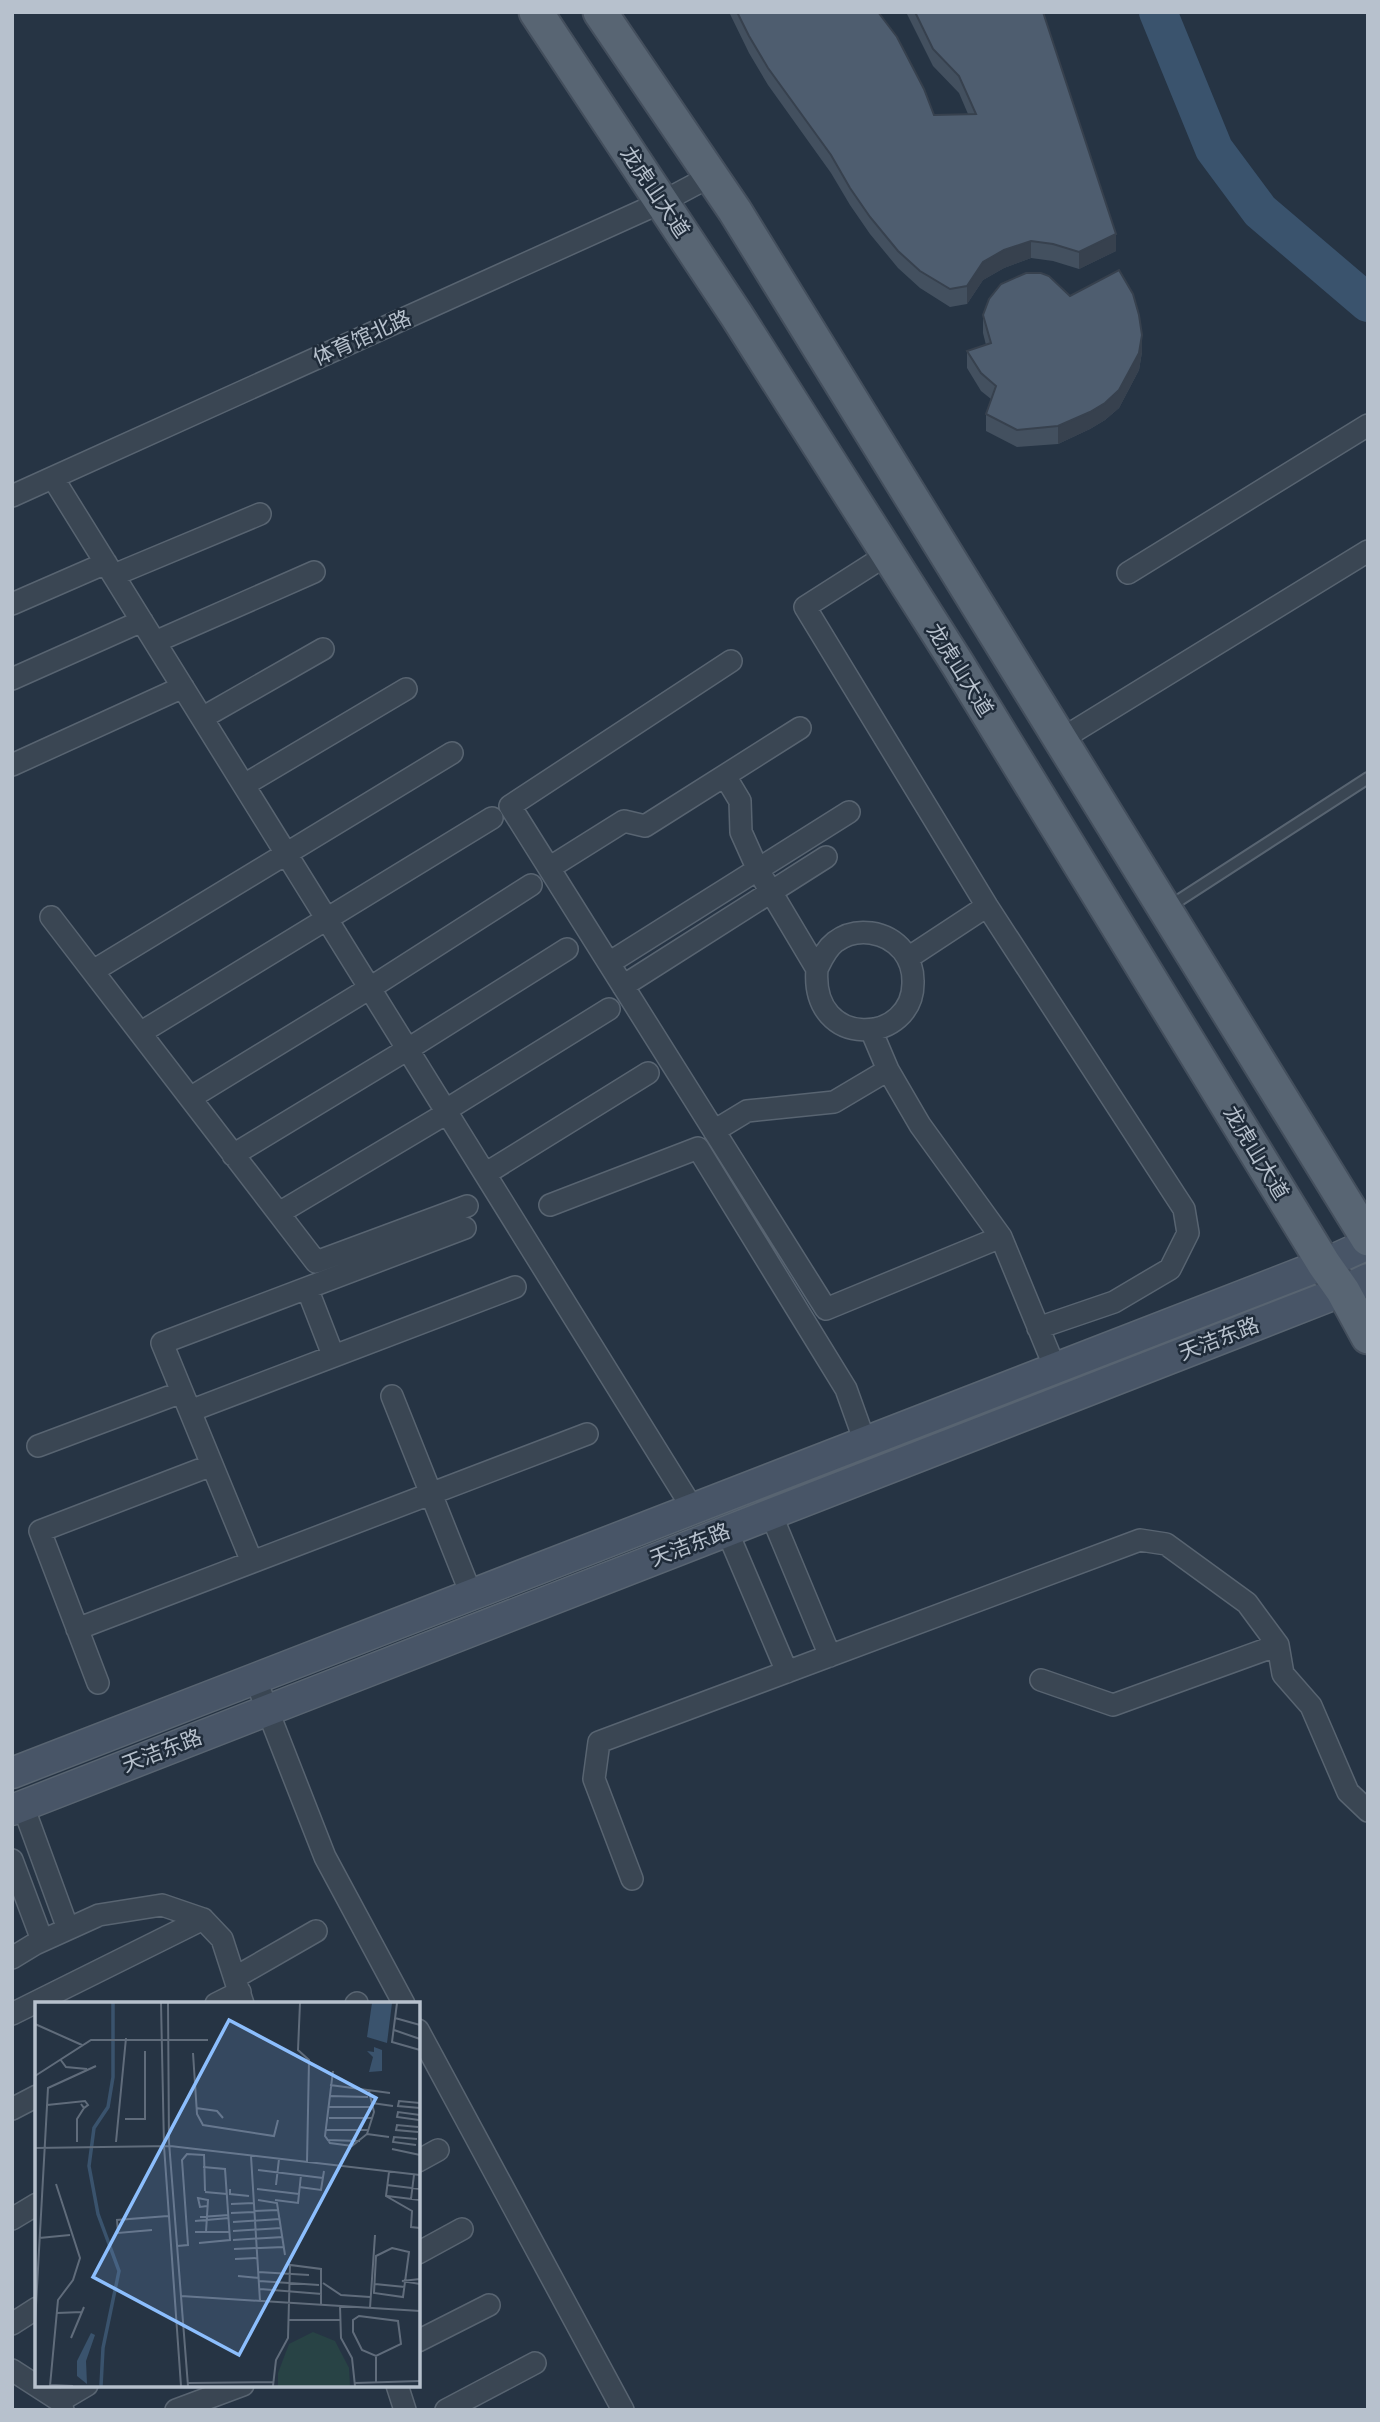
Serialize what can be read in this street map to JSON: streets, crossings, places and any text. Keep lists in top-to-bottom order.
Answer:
{
  "streets": {
    "main road": ["龙虎山大道", "天洁东路"],
    "street": ["体育馆北路"]
  },
  "crossings": [
    ["龙虎山大道", "体育馆北路"],
    ["龙虎山大道", "天洁东路"]
  ]
}
